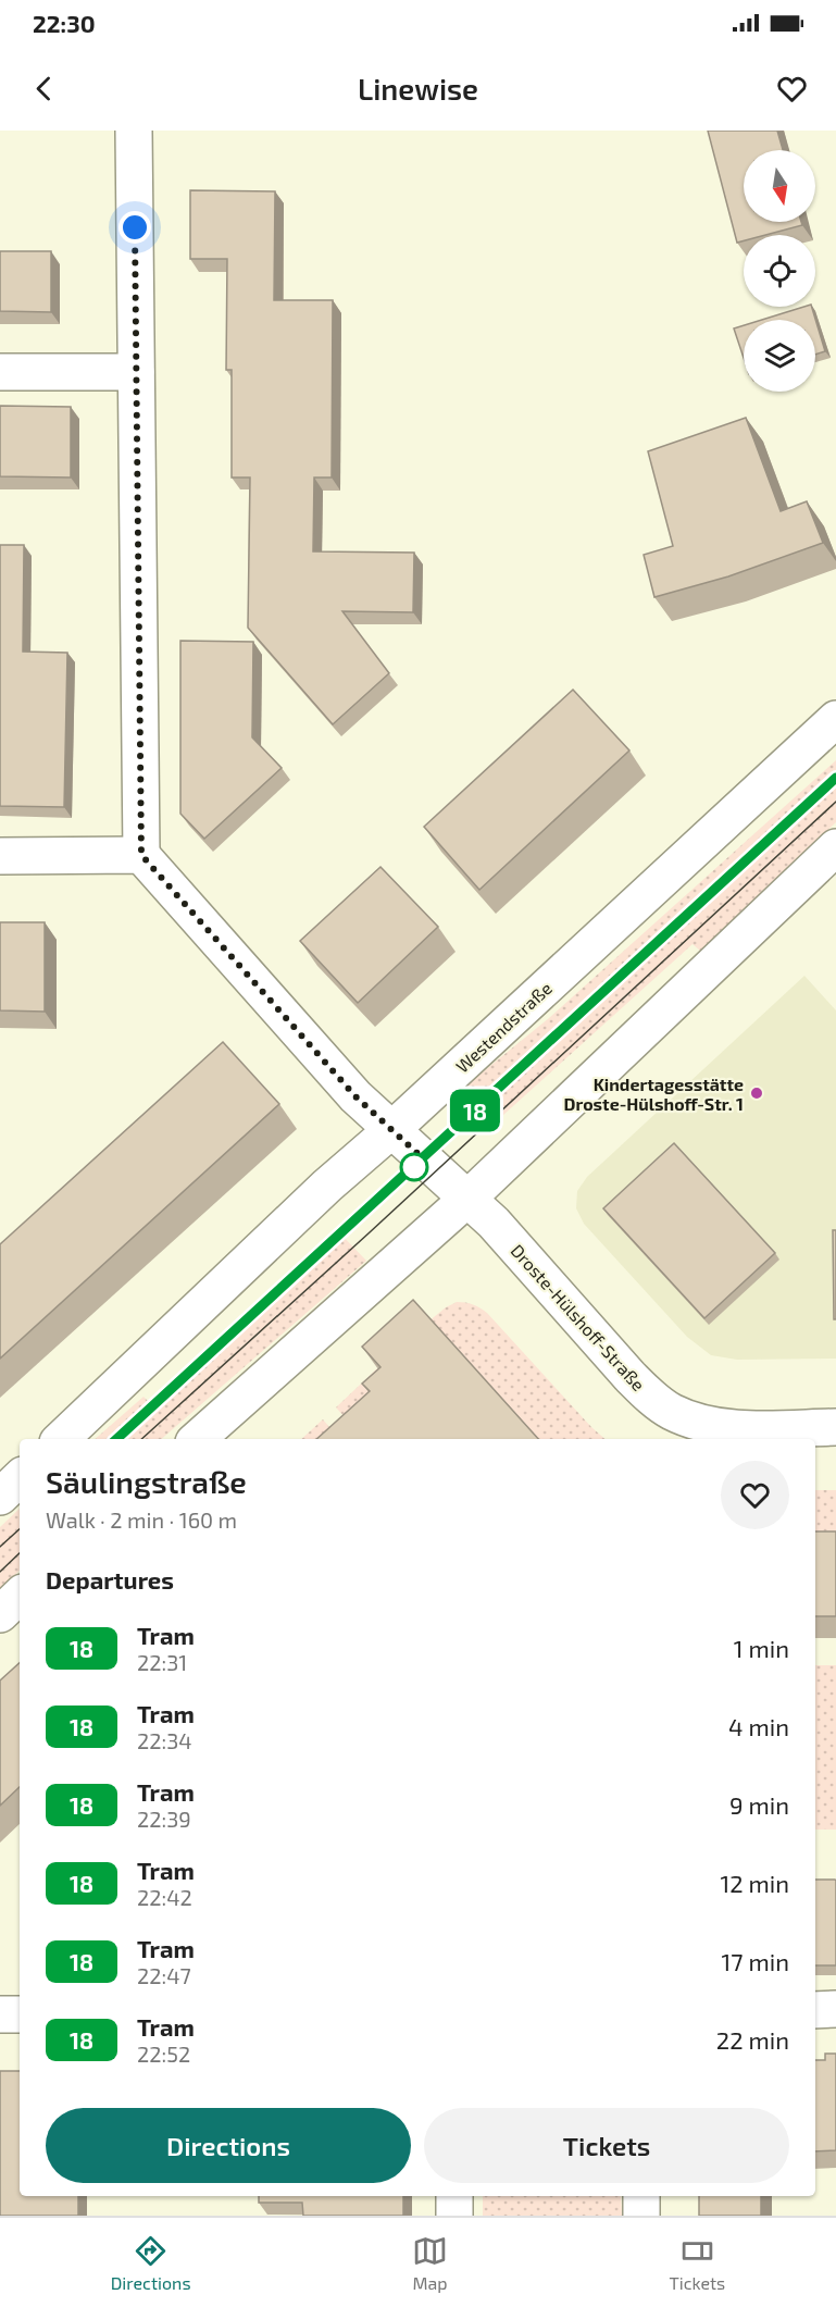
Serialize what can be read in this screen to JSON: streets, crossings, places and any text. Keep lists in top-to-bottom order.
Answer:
{
  "streets": {
    "street": ["Westendstraße", "Droste-Hülshoff-Straße"]
  },
  "crossings": [
    ["Westendstraße", "Droste-Hülshoff-Straße"]
  ],
  "places": ["Kindertagesstätte Droste-Hülshoff-Str. 1"],
  "lines": ["tram line 18"],
  "north": "bottom",
  "page": {
    "status": "22:30",
    "header": "Linewise",
    "on_map": "18",
    "heading": [
      ["Säulingstraße", "Walk · 2 min · 160 m"],
      "Departures"
    ],
    "list": [
      {
        "mark": "18",
        "name": "Tram",
        "note": "22:31",
        "value": "1 min"
      },
      {
        "mark": "18",
        "name": "Tram",
        "note": "22:34",
        "value": "4 min"
      },
      {
        "mark": "18",
        "name": "Tram",
        "note": "22:39",
        "value": "9 min"
      },
      {
        "mark": "18",
        "name": "Tram",
        "note": "22:42",
        "value": "12 min"
      },
      {
        "mark": "18",
        "name": "Tram",
        "note": "22:47",
        "value": "17 min"
      },
      {
        "mark": "18",
        "name": "Tram",
        "note": "22:52",
        "value": "22 min"
      }
    ],
    "buttons": ["Directions", "Tickets"],
    "tabs": ["Directions", "Map", "Tickets"]
  }
}
